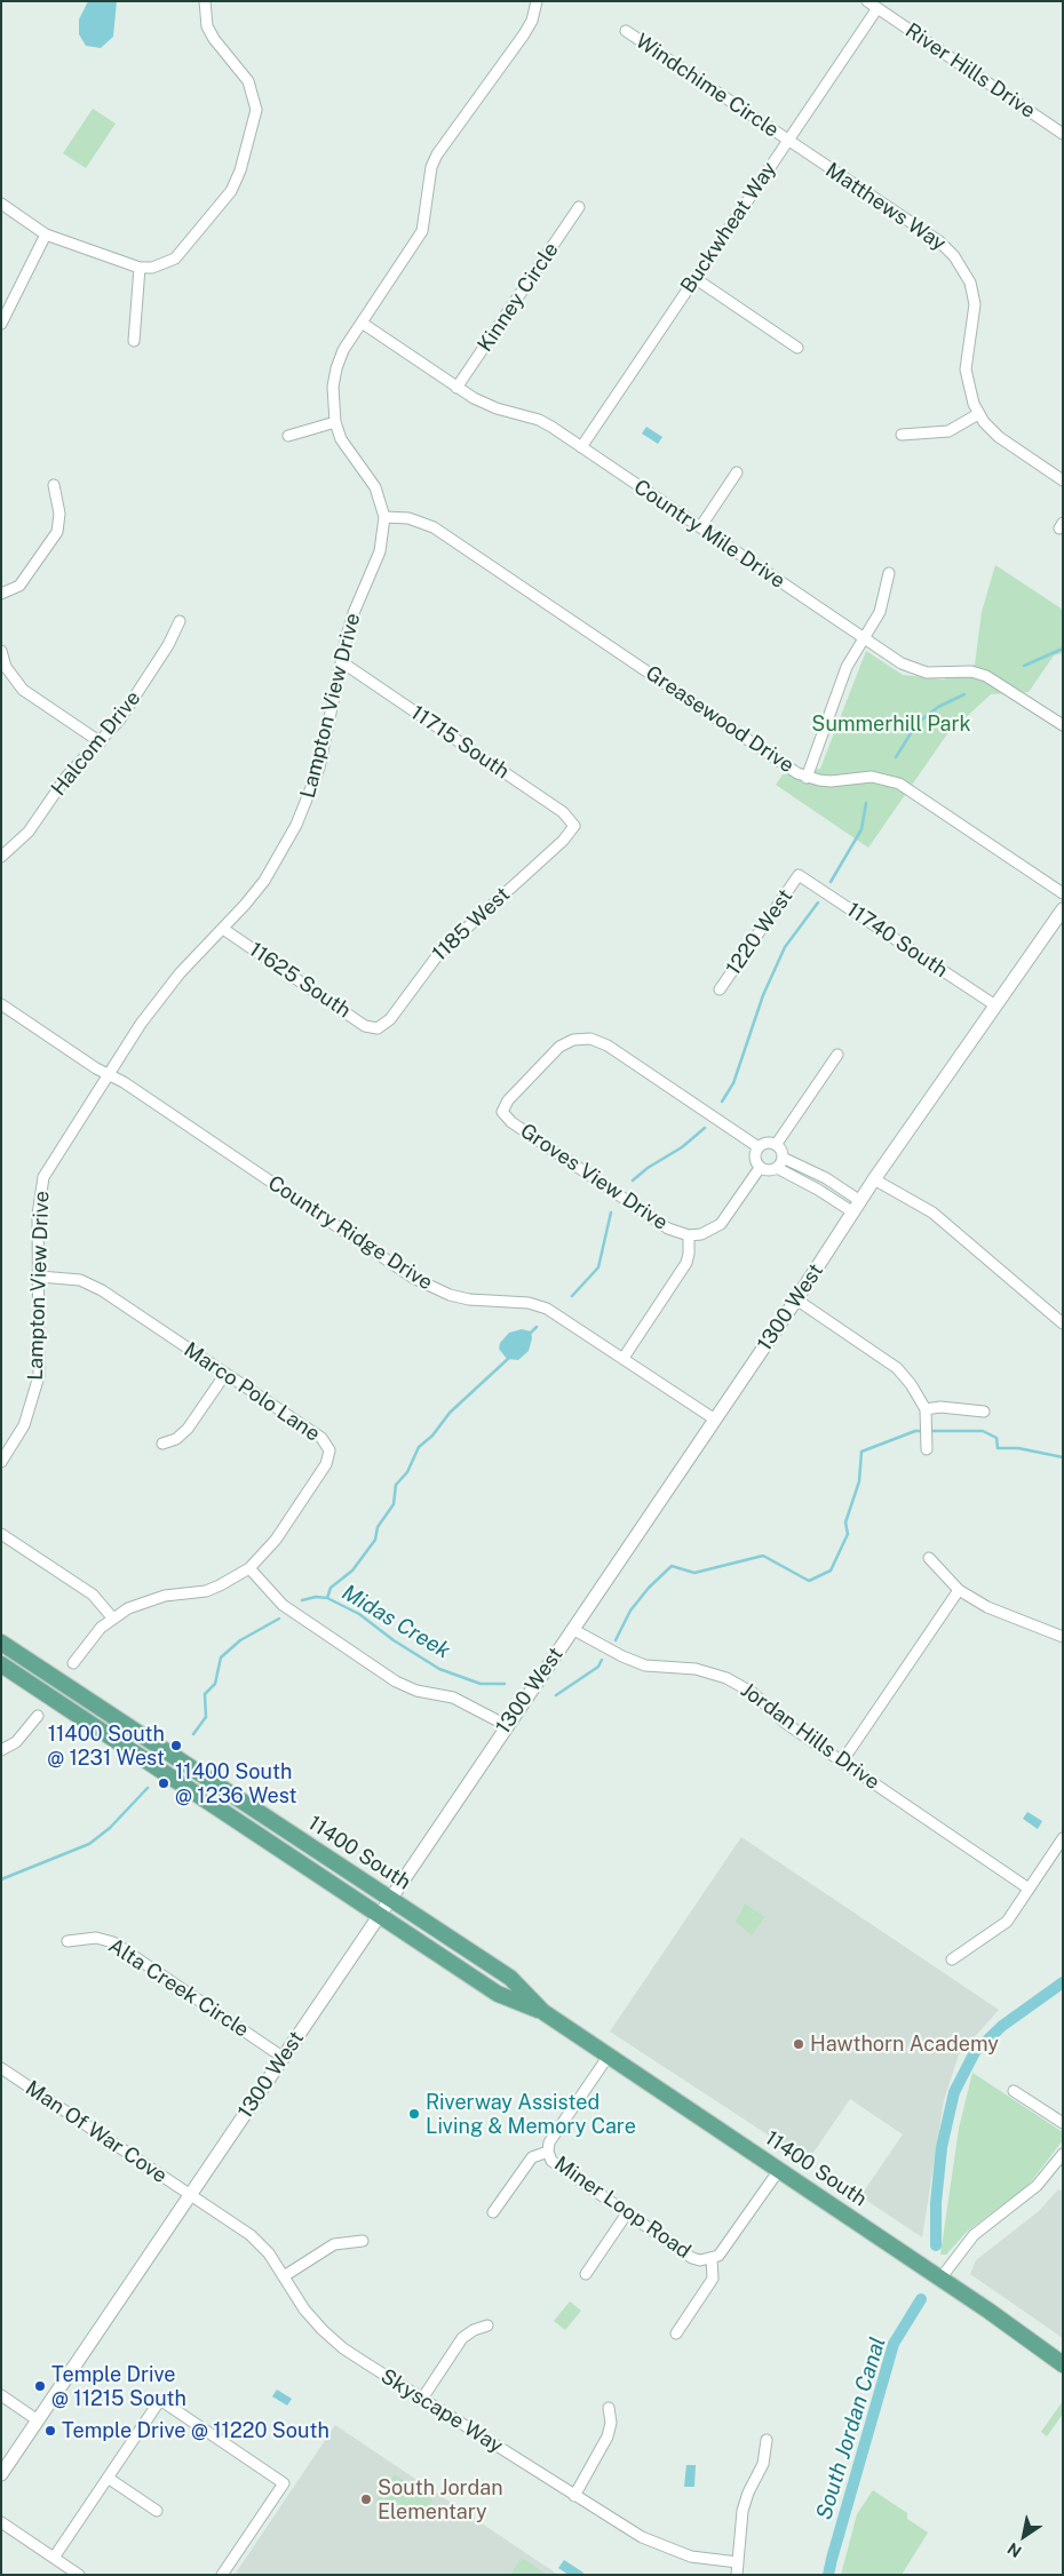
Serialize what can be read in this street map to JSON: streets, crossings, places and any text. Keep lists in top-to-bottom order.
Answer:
{
  "streets": {
    "main road": ["11400 South"],
    "street": [
      "River Hills Drive",
      "Windchime Circle",
      "Matthews Way",
      "Buckwheat Way",
      "Kinney Circle",
      "Country Mile Drive",
      "Lampton View Drive",
      "Greasewood Drive",
      "11715 South",
      "Halcom Drive",
      "1185 West",
      "1220 West",
      "11740 South",
      "11625 South",
      "Groves View Drive",
      "Country Ridge Drive",
      "1300 West",
      "Marco Polo Lane",
      "Jordan Hills Drive",
      "Alta Creek Circle",
      "Man Of War Cove",
      "Miner Loop Road",
      "Skyscape Way"
    ]
  },
  "crossings": [
    ["River Hills Drive", "Buckwheat Way"],
    ["Windchime Circle", "Matthews Way"],
    ["Windchime Circle", "Buckwheat Way"],
    ["Matthews Way", "Buckwheat Way"],
    ["Buckwheat Way", "Country Mile Drive"],
    ["Kinney Circle", "Country Mile Drive"],
    ["Country Mile Drive", "Lampton View Drive"],
    ["Lampton View Drive", "Greasewood Drive"],
    ["Lampton View Drive", "11715 South"],
    ["Lampton View Drive", "11625 South"],
    ["Lampton View Drive", "Country Ridge Drive"],
    ["Lampton View Drive", "Marco Polo Lane"],
    ["11715 South", "1185 West"],
    ["1185 West", "11625 South"],
    ["1220 West", "11740 South"],
    ["11740 South", "1300 West"],
    ["Country Ridge Drive", "1300 West"],
    ["1300 West", "Jordan Hills Drive"],
    ["1300 West", "11400 South"],
    ["1300 West", "Alta Creek Circle"],
    ["1300 West", "Man Of War Cove"],
    ["1300 West", "Skyscape Way"],
    ["11400 South", "Miner Loop Road"],
    ["Man Of War Cove", "Skyscape Way"]
  ],
  "water": ["Midas Creek", "South Jordan Canal"],
  "parks": ["Summerhill Park"],
  "places": [
    "11400 South @ 1231 West",
    "11400 South @ 1236 West",
    "Hawthorn Academy",
    "Riverway Assisted Living & Memory Care",
    "Temple Drive @ 11215 South",
    "Temple Drive @ 11220 South",
    "South Jordan Elementary"
  ],
  "north": "bottom left"
}
